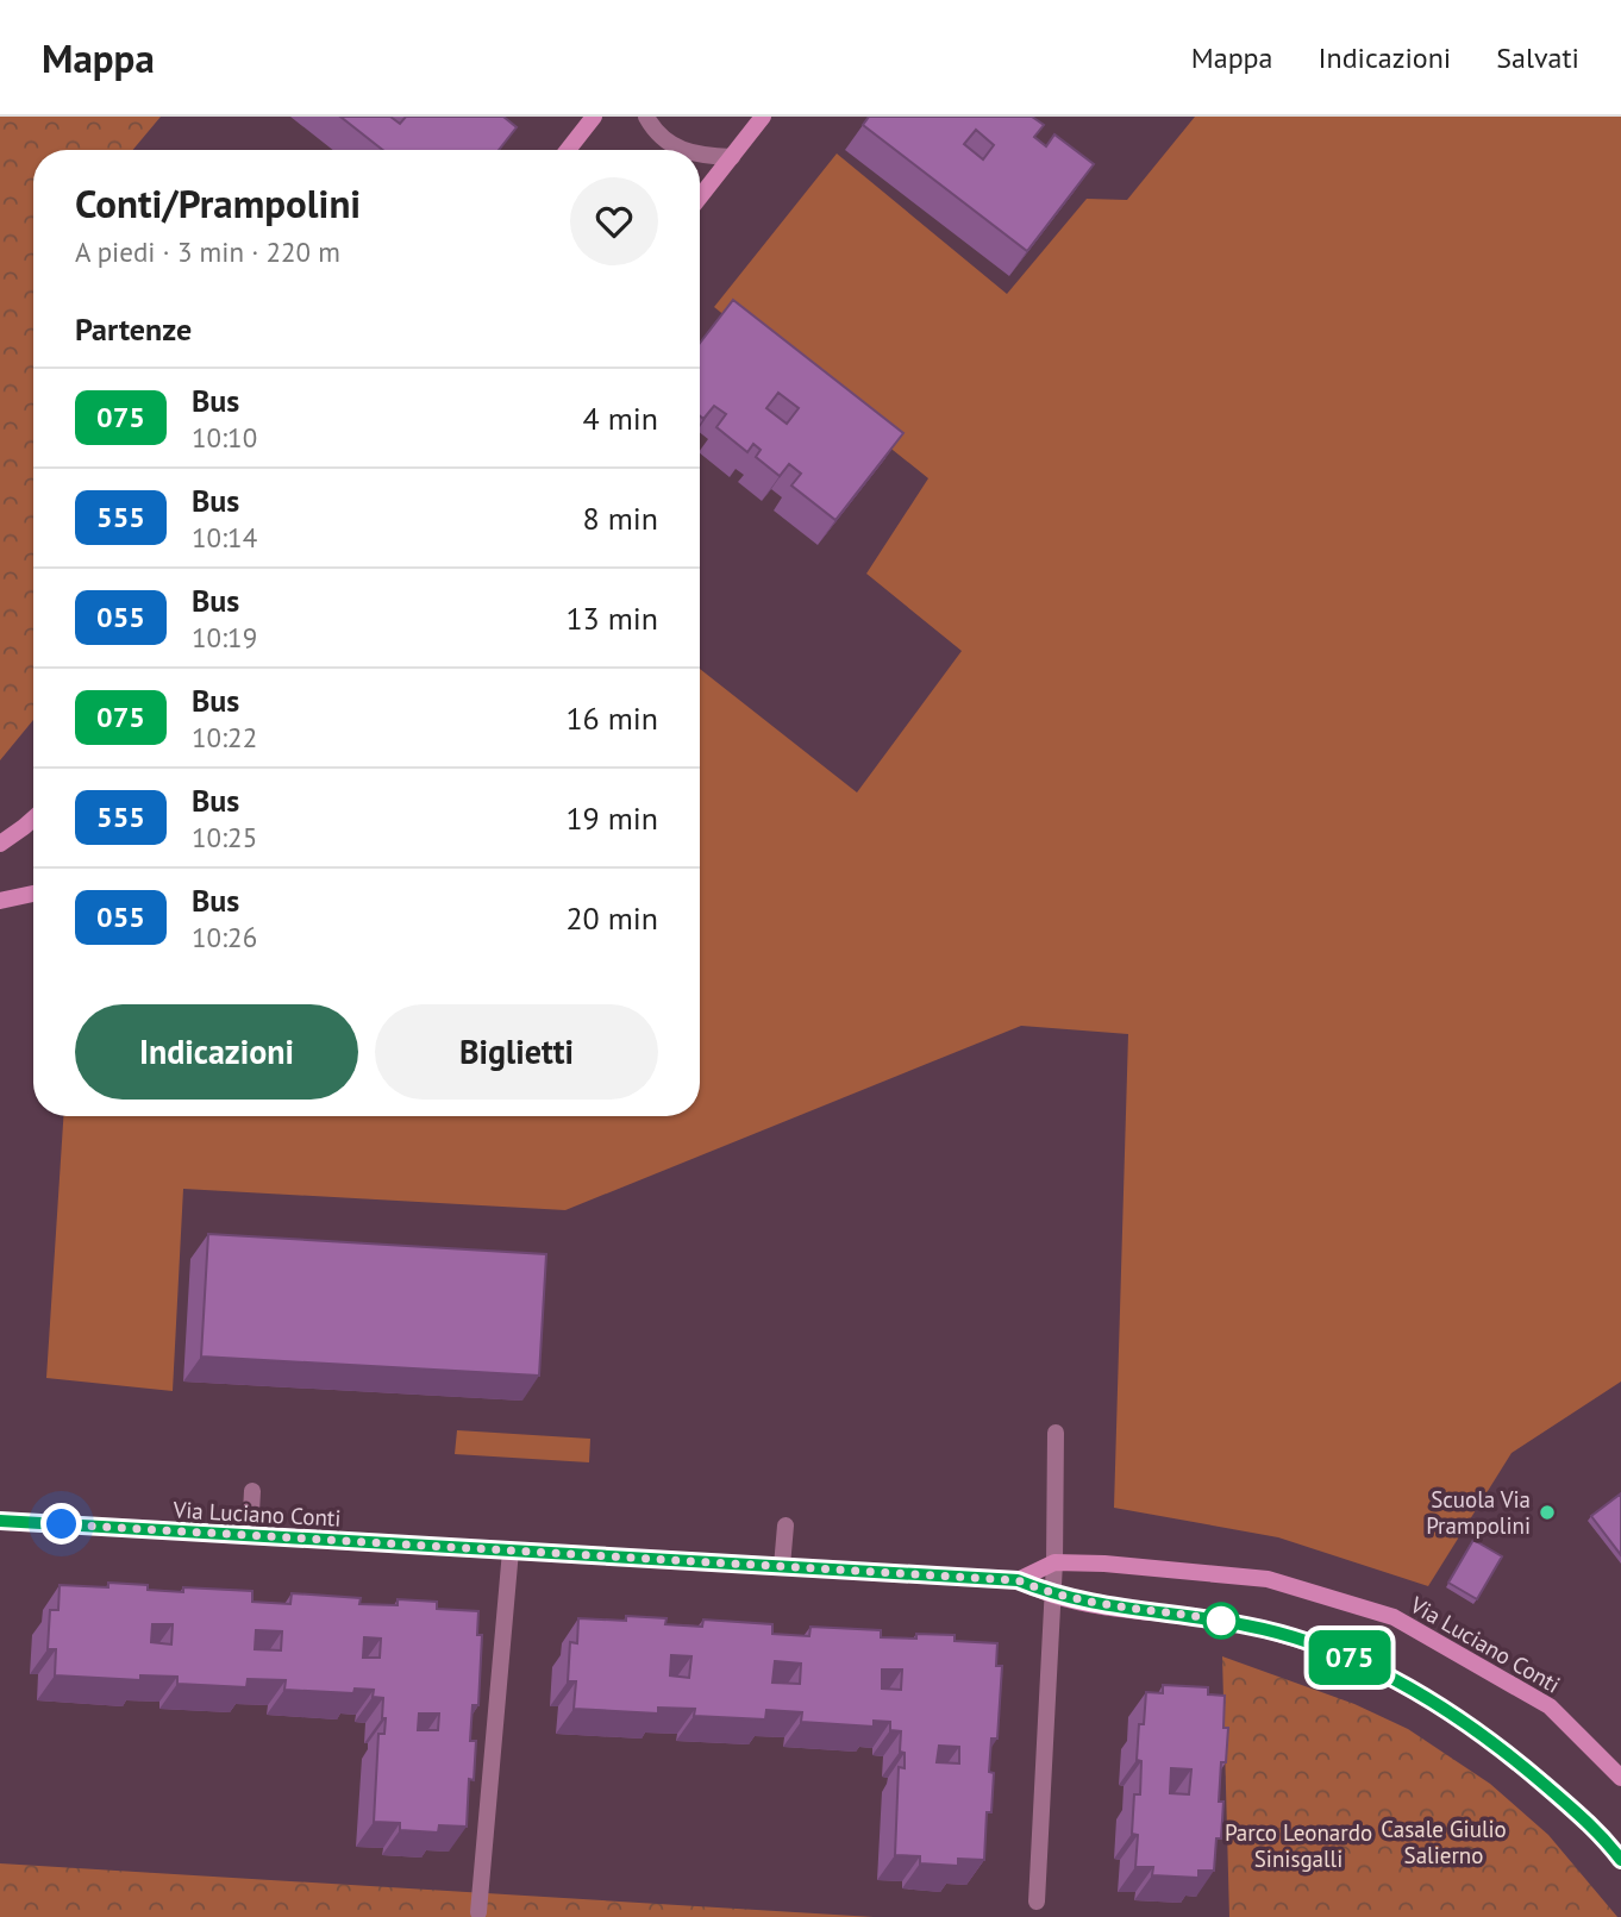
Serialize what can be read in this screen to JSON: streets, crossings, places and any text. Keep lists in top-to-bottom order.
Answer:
{
  "streets": {
    "street": ["Via Luciano Conti"]
  },
  "parks": ["Casale Giulio Salierno", "Parco Leonardo Sinisgalli"],
  "places": ["Scuola Via Prampolini"],
  "lines": ["bus line 075"],
  "page": {
    "header": "Mappa",
    "nav": ["Mappa", "Indicazioni", "Salvati"],
    "on_map": "075",
    "heading": [
      ["Conti/Prampolini", "A piedi · 3 min · 220 m"],
      "Partenze"
    ],
    "list": [
      {
        "mark": "075",
        "name": "Bus",
        "note": "10:10",
        "value": "4 min"
      },
      {
        "mark": "555",
        "name": "Bus",
        "note": "10:14",
        "value": "8 min"
      },
      {
        "mark": "055",
        "name": "Bus",
        "note": "10:19",
        "value": "13 min"
      },
      {
        "mark": "075",
        "name": "Bus",
        "note": "10:22",
        "value": "16 min"
      },
      {
        "mark": "555",
        "name": "Bus",
        "note": "10:25",
        "value": "19 min"
      },
      {
        "mark": "055",
        "name": "Bus",
        "note": "10:26",
        "value": "20 min"
      }
    ],
    "buttons": ["Indicazioni", "Biglietti"]
  }
}
